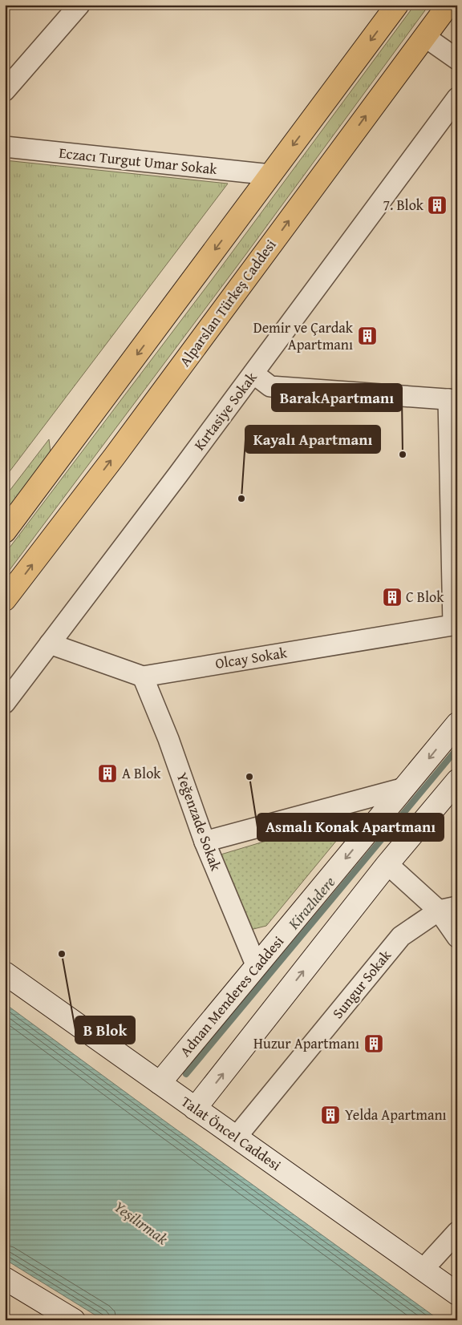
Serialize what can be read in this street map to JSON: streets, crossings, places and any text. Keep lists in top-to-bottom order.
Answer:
{
  "streets": {
    "highway": ["Alparslan Türkeş Caddesi"],
    "street": [
      "Eczacı Turgut Umar Sokak",
      "Kırtasiye Sokak",
      "Olcay Sokak",
      "Yeğenzade Sokak",
      "Sungur Sokak",
      "Adnan Menderes Caddesi",
      "Talat Öncel Caddesi"
    ]
  },
  "crossings": [
    ["Kırtasiye Sokak", "Olcay Sokak"],
    ["Olcay Sokak", "Yeğenzade Sokak"],
    ["Yeğenzade Sokak", "Adnan Menderes Caddesi"],
    ["Sungur Sokak", "Talat Öncel Caddesi"],
    ["Adnan Menderes Caddesi", "Talat Öncel Caddesi"]
  ],
  "water": ["Kirazlıdere", "Yeşilırmak"],
  "places": {
    "building": [
      "7. Blok",
      "Demir ve Çardak Apartmanı",
      "C Blok",
      "A Blok",
      "Huzur Apartmanı",
      "Yelda Apartmanı"
    ],
    "other": [
      "BarakApartmanı",
      "Kayalı Apartmanı",
      "Asmalı Konak Apartmanı",
      "B Blok"
    ]
  }
}
